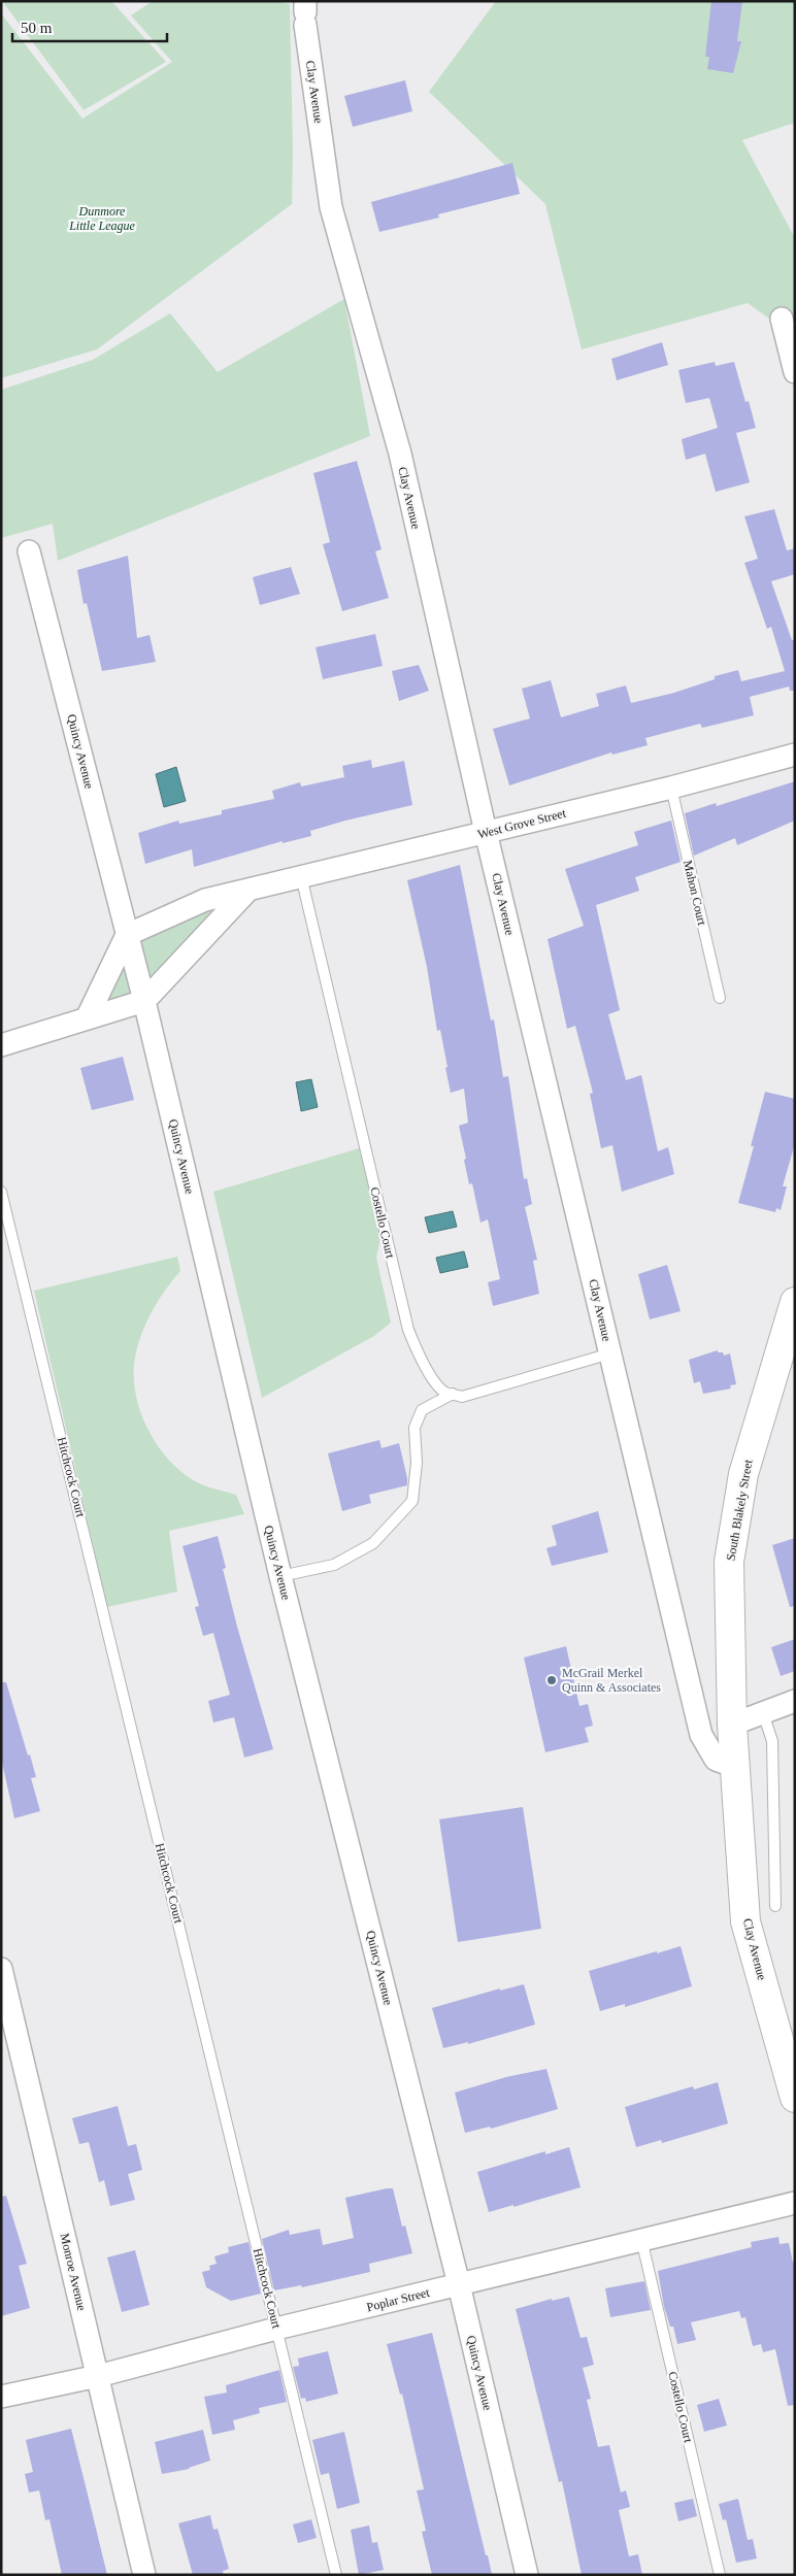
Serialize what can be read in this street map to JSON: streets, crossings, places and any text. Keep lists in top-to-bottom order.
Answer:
{
  "streets": {
    "main road": ["Clay Avenue", "South Blakely Street"],
    "street": [
      "Quincy Avenue",
      "West Grove Street",
      "Monroe Avenue",
      "Poplar Street"
    ],
    "lane": ["Mahon Court", "Costello Court", "Hitchcock Court"]
  },
  "crossings": [
    ["Clay Avenue", "West Grove Street"],
    ["Clay Avenue", "South Blakely Street"],
    ["Quincy Avenue", "West Grove Street"],
    ["Quincy Avenue", "Poplar Street"],
    ["West Grove Street", "Mahon Court"],
    ["West Grove Street", "Costello Court"],
    ["Costello Court", "Poplar Street"],
    ["Hitchcock Court", "Poplar Street"],
    ["Monroe Avenue", "Poplar Street"]
  ],
  "parks": ["Dunmore Little League"],
  "places": ["McGrail Merkel Quinn & Associates"],
  "scale_bar": "50 m"
}
